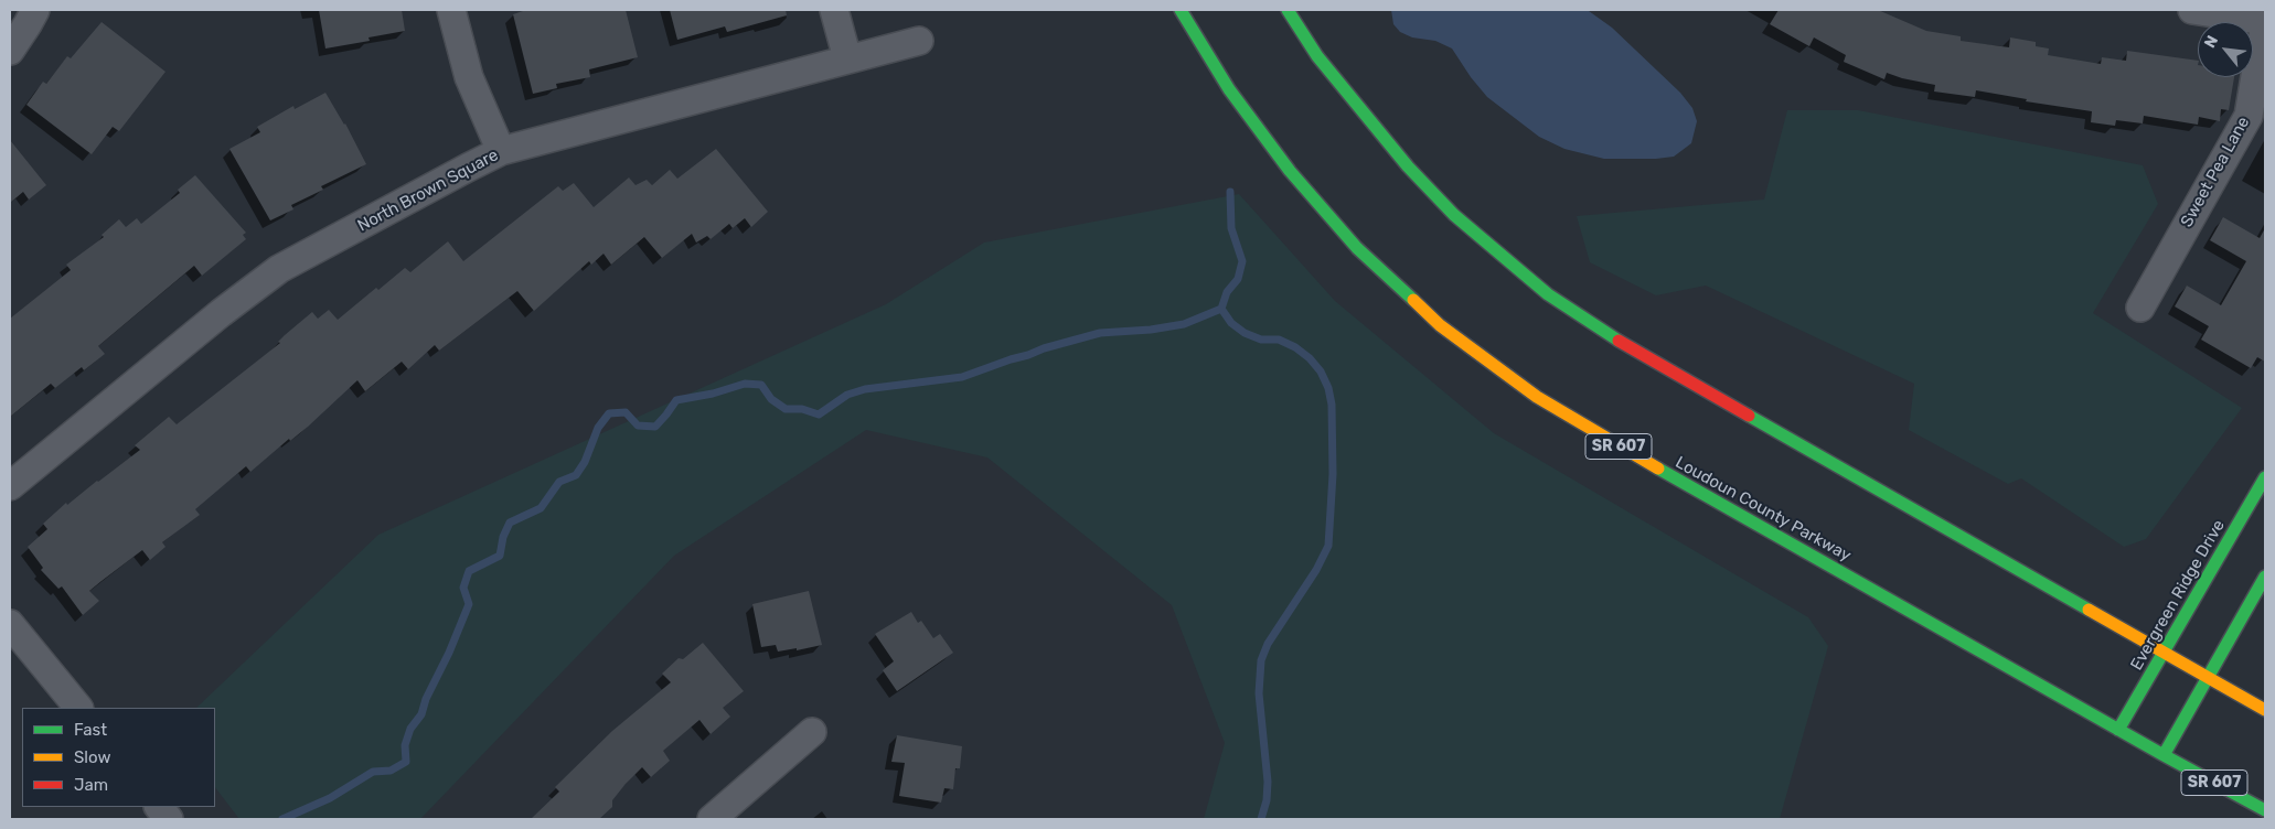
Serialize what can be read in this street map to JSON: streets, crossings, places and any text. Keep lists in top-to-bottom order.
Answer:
{
  "streets": {
    "main road": ["SR 607", "Loudoun County Parkway", "Evergreen Ridge Drive"],
    "street": ["Sweet Pea Lane", "North Brown Square"]
  },
  "crossings": [
    ["Loudoun County Parkway", "Evergreen Ridge Drive"]
  ],
  "legend": ["Fast", "Slow", "Jam"],
  "north": "top left"
}
